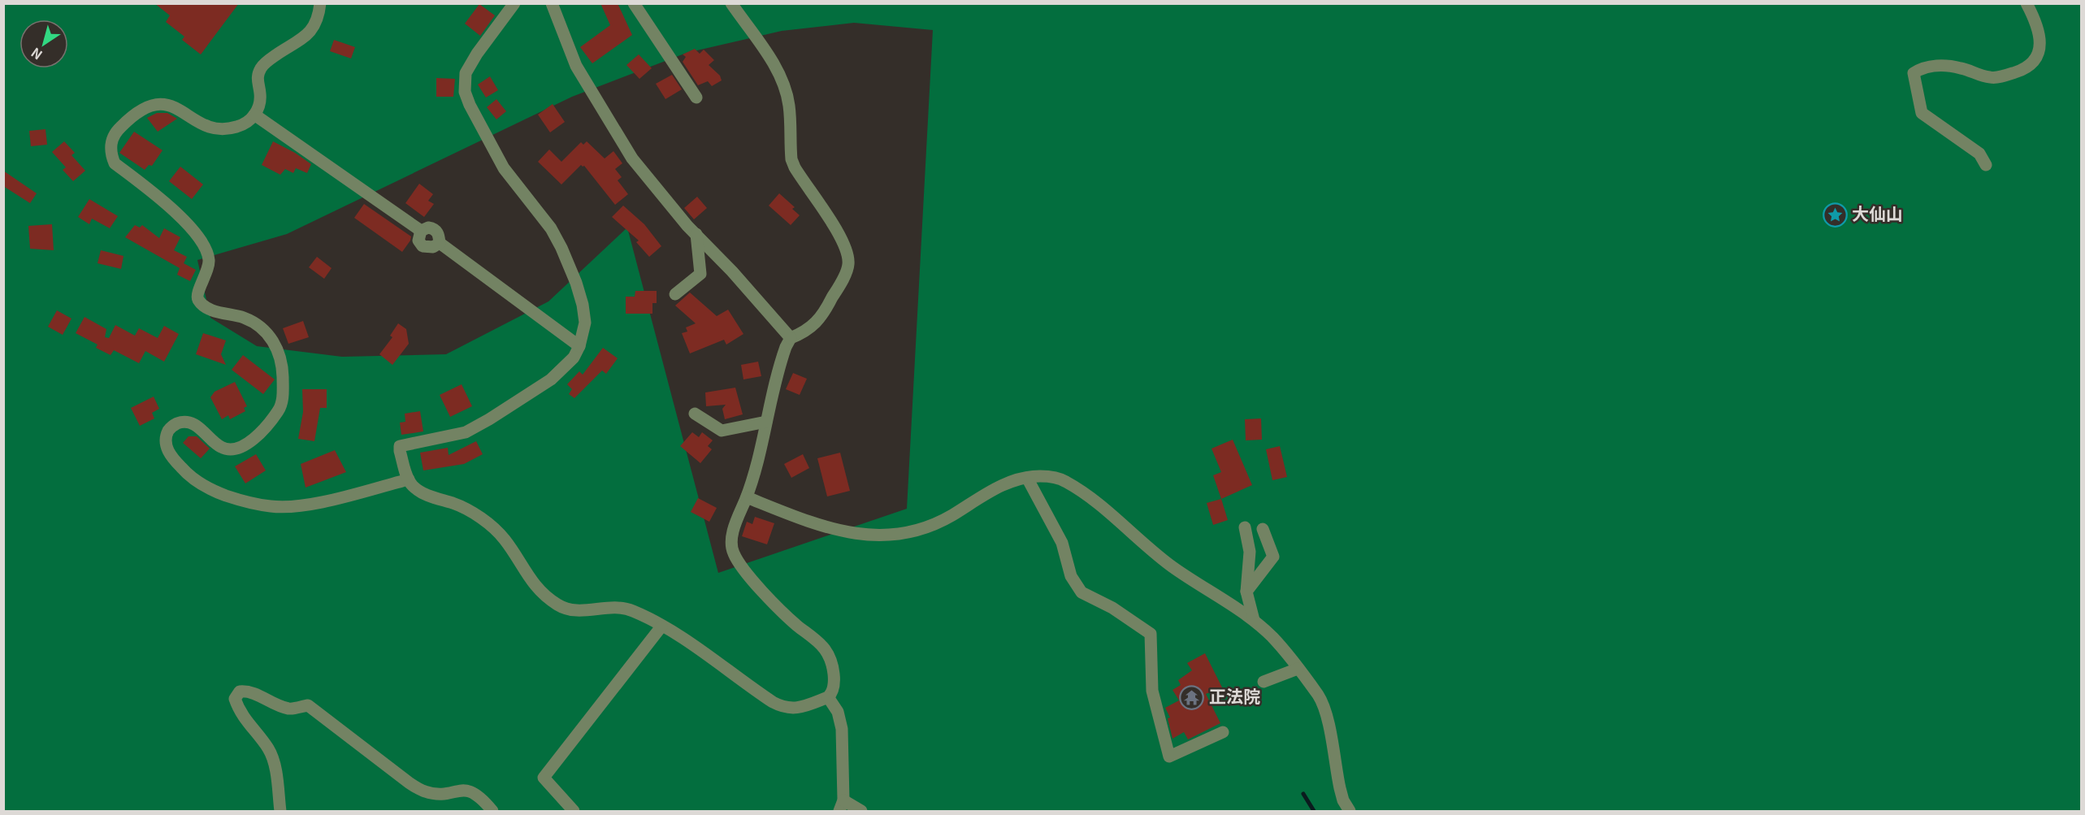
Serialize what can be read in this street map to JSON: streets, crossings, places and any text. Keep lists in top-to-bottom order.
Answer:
{
  "places": {
    "place": ["大仙山"],
    "temple": ["正法院"]
  },
  "north": "bottom left"
}
